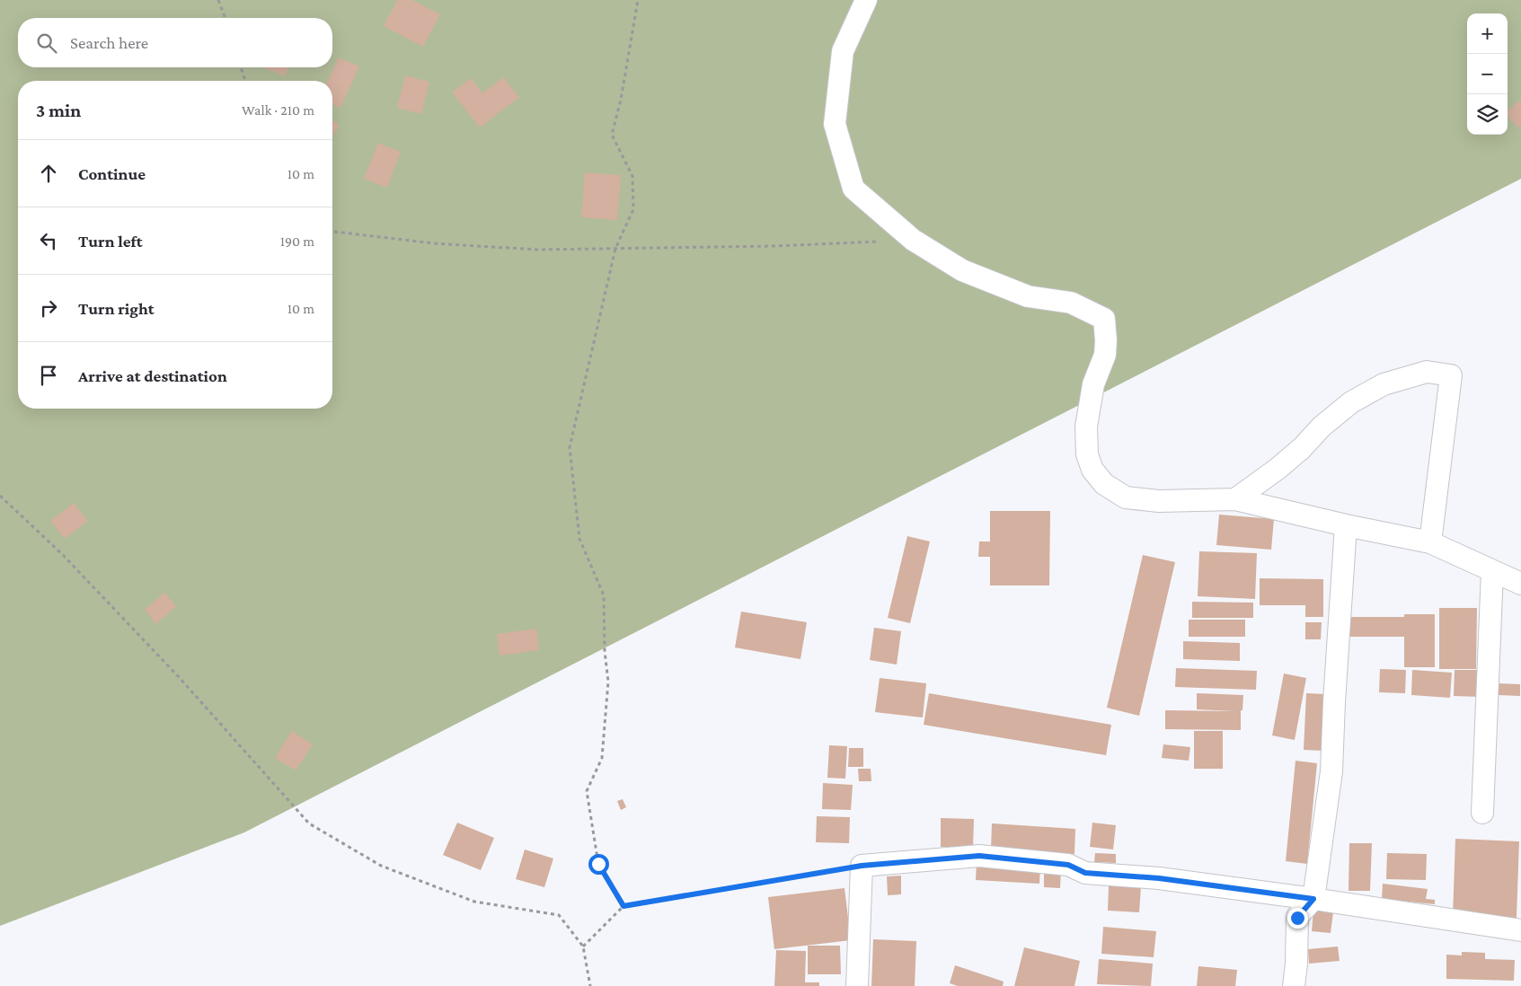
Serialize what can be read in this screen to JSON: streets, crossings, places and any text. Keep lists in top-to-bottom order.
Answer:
{
  "page": {
    "map_buttons": ["+", "−"],
    "search": "Search here",
    "heading": ["3 min", "Walk · 210 m"],
    "list": [
      ["Continue", "10 m"],
      ["Turn left", "190 m"],
      ["Turn right", "10 m"],
      "Arrive at destination"
    ]
  }
}
